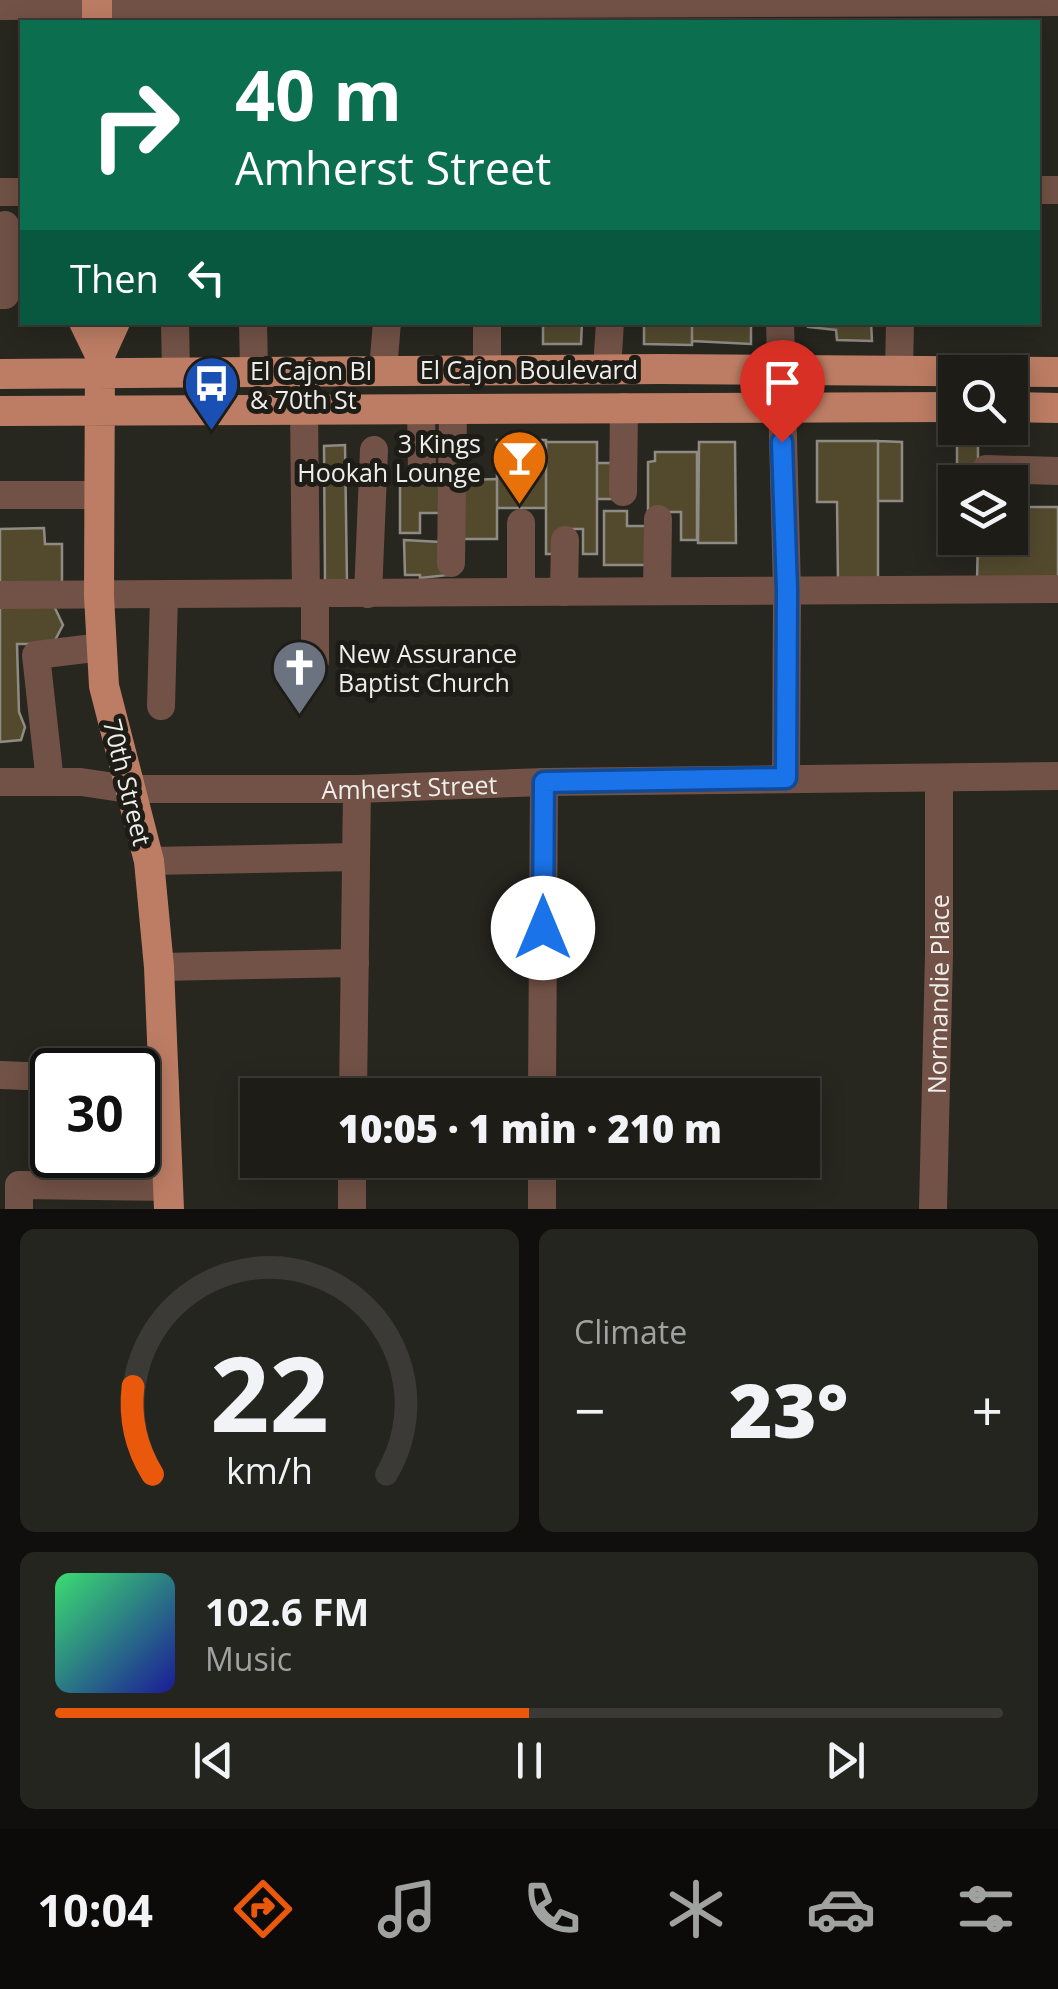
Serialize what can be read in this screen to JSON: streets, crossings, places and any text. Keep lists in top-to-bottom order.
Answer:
{
  "streets": {
    "main road": ["El Cajon Boulevard", "70th Street"],
    "street": ["Amherst Street", "Normandie Place"]
  },
  "crossings": [
    ["El Cajon Boulevard", "70th Street"],
    ["70th Street", "Amherst Street"],
    ["Amherst Street", "Normandie Place"]
  ],
  "places": {
    "bus stop": ["El Cajon Bl & 70th St"],
    "bar": ["3 Kings Hookah Lounge"],
    "church": ["New Assurance Baptist Church"]
  },
  "page": {
    "turn": ["40 m", "Amherst Street"],
    "then": "Then",
    "limit": "30",
    "trip": "10:05 · 1 min · 210 m",
    "tile": "Climate",
    "heat": ["−", "23°", "+"],
    "song": ["102.6 FM", "Music"],
    "tabs": "10:04",
    "gauge": ["22", "km/h"]
  }
}
